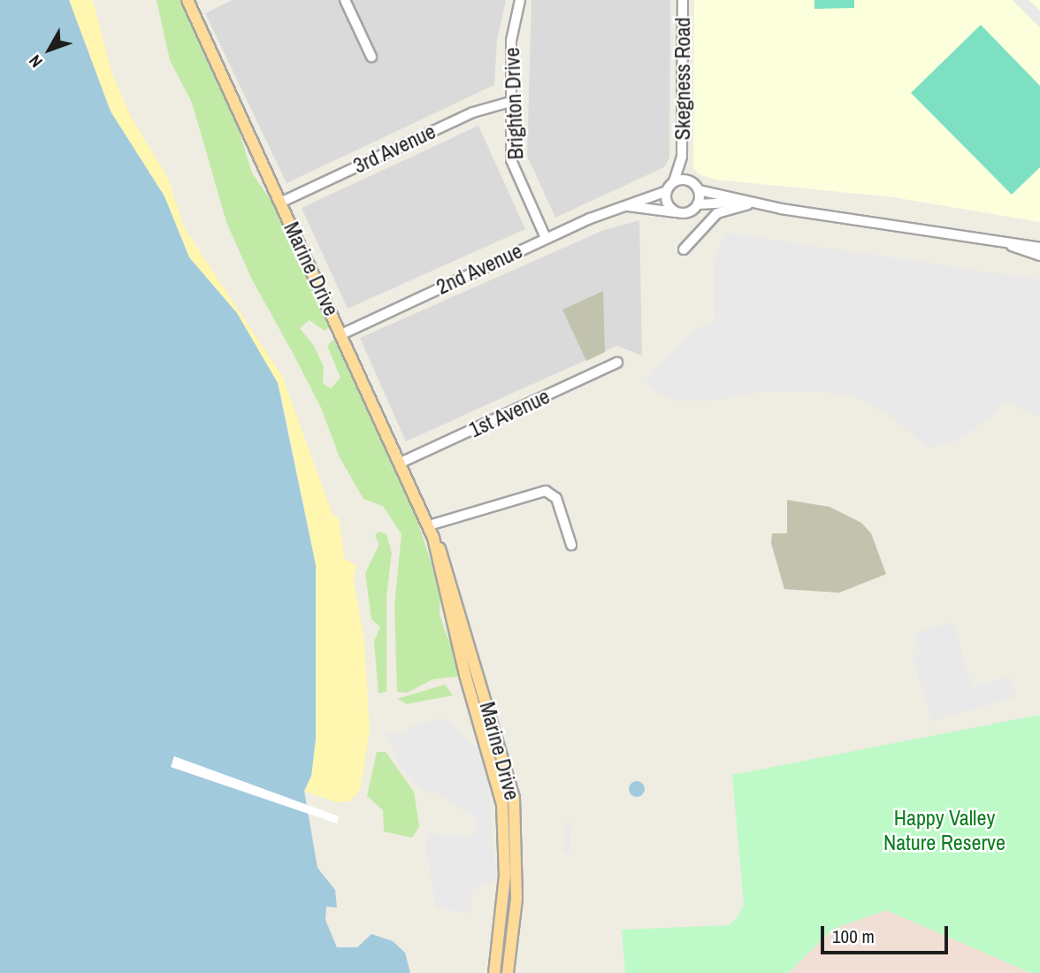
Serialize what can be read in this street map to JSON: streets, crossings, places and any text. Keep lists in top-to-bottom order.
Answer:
{
  "streets": {
    "main road": ["Marine Drive"],
    "street": [
      "Skegness Road",
      "Brighton Drive",
      "3rd Avenue",
      "2nd Avenue",
      "1st Avenue"
    ]
  },
  "crossings": [
    ["Skegness Road", "2nd Avenue"],
    ["Brighton Drive", "3rd Avenue"],
    ["Brighton Drive", "2nd Avenue"],
    ["3rd Avenue", "Marine Drive"],
    ["Marine Drive", "2nd Avenue"],
    ["Marine Drive", "1st Avenue"]
  ],
  "parks": ["Happy Valley Nature Reserve"],
  "scale_bar": "100 m",
  "north": "bottom left"
}
